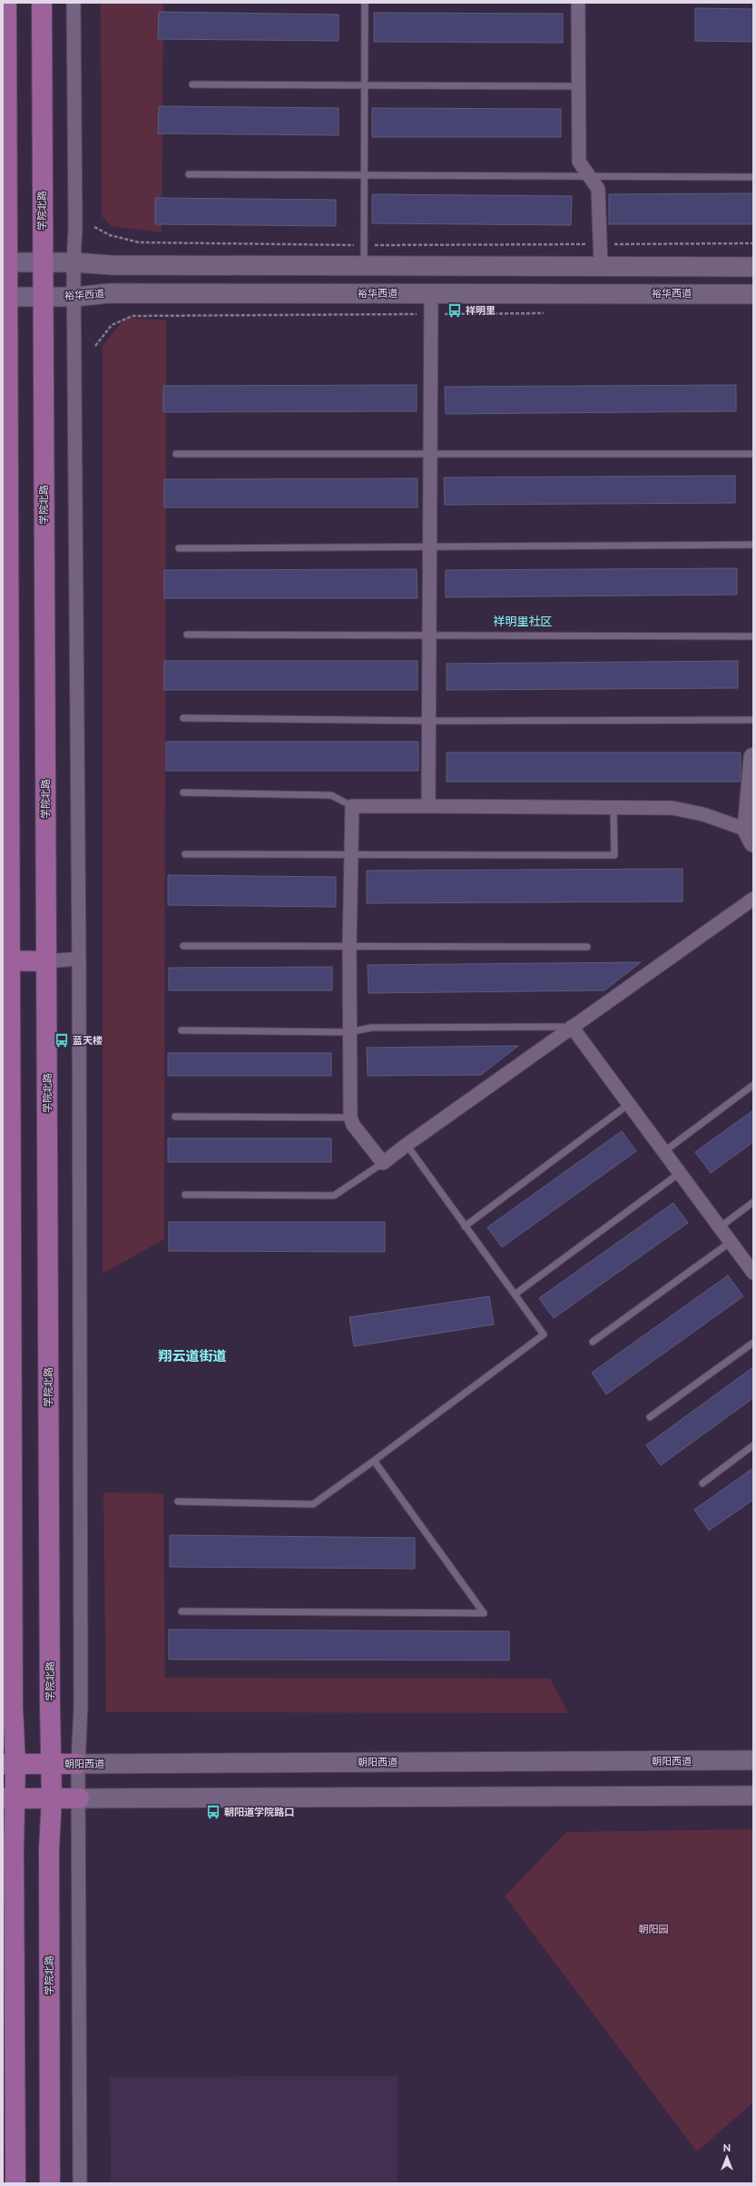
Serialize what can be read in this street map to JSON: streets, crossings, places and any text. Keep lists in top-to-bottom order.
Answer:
{
  "streets": {
    "main road": ["学院北路", "裕华西道", "朝阳西道"]
  },
  "crossings": [
    ["学院北路", "裕华西道"],
    ["学院北路", "朝阳西道"]
  ],
  "districts": ["祥明里社区", "翔云道街道"],
  "parks": ["朝阳园"],
  "places": {
    "bus stop": ["祥明里", "蓝天楼", "朝阳道学院路口"]
  },
  "north": "top"
}
